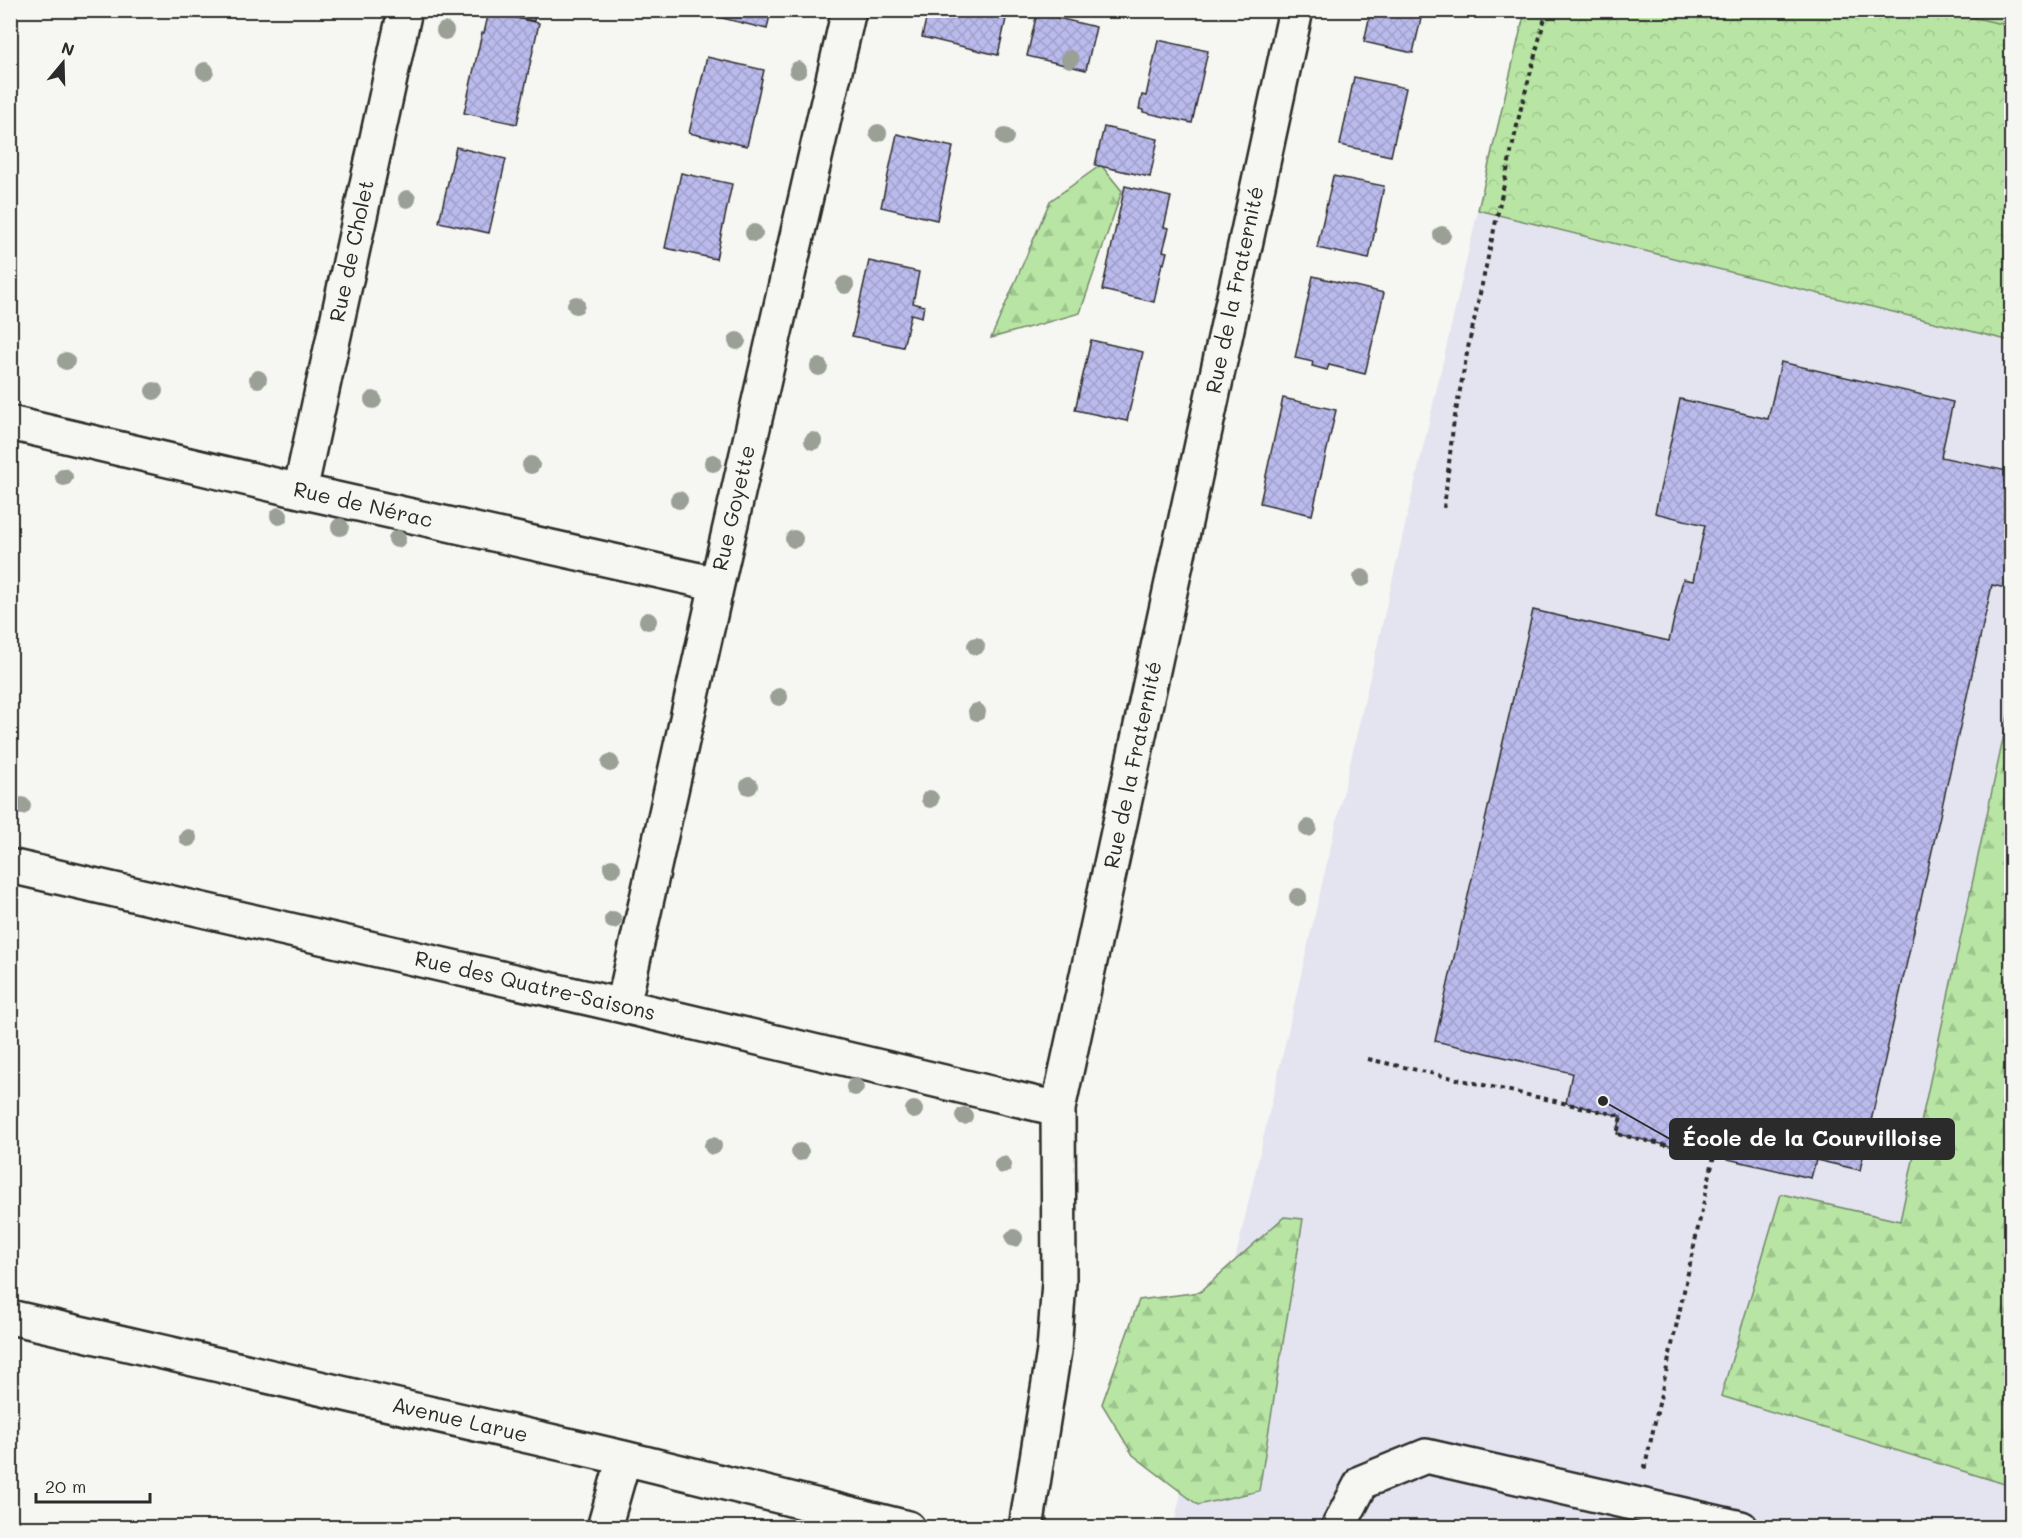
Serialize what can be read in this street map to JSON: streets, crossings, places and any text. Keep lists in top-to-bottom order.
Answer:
{
  "streets": {
    "street": [
      "Rue de Cholet",
      "Rue de la Fraternité",
      "Rue de Nérac",
      "Rue Goyette",
      "Rue des Quatre-Saisons",
      "Avenue Larue"
    ]
  },
  "crossings": [
    ["Rue de Cholet", "Rue de Nérac"],
    ["Rue de la Fraternité", "Rue des Quatre-Saisons"],
    ["Rue de Nérac", "Rue Goyette"],
    ["Rue Goyette", "Rue des Quatre-Saisons"]
  ],
  "places": ["École de la Courvilloise"],
  "scale_bar": "20 m",
  "north": "top"
}
